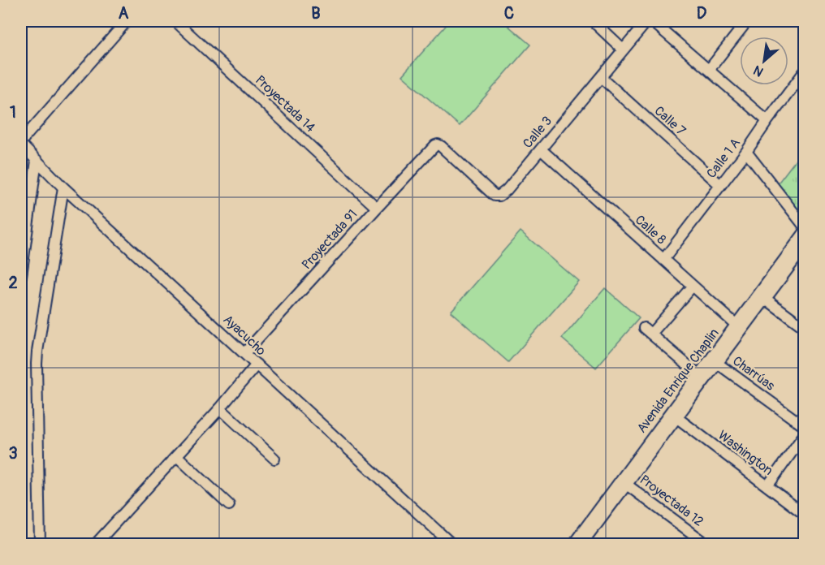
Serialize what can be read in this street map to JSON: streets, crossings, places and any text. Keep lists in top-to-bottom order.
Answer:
{
  "streets": {
    "street": [
      "Proyectada 14",
      "Calle 7",
      "Calle 3",
      "Calle 1 A",
      "Calle 8",
      "Proyectada 91",
      "Ayacucho",
      "Charrúas",
      "Avenida Enrique Chaplin",
      "Washington",
      "Proyectada 12"
    ]
  },
  "crossings": [
    ["Proyectada 14", "Proyectada 91"],
    ["Calle 7", "Calle 3"],
    ["Calle 7", "Calle 1 A"],
    ["Calle 3", "Calle 8"],
    ["Calle 3", "Proyectada 91"],
    ["Calle 1 A", "Calle 8"],
    ["Calle 8", "Avenida Enrique Chaplin"],
    ["Proyectada 91", "Ayacucho"],
    ["Charrúas", "Avenida Enrique Chaplin"],
    ["Avenida Enrique Chaplin", "Washington"],
    ["Avenida Enrique Chaplin", "Proyectada 12"]
  ],
  "north": "bottom left",
  "grid": {
    "columns": [
      "A",
      "B",
      "C",
      "D"
    ],
    "rows": ["1", "2", "3"]
  }
}
